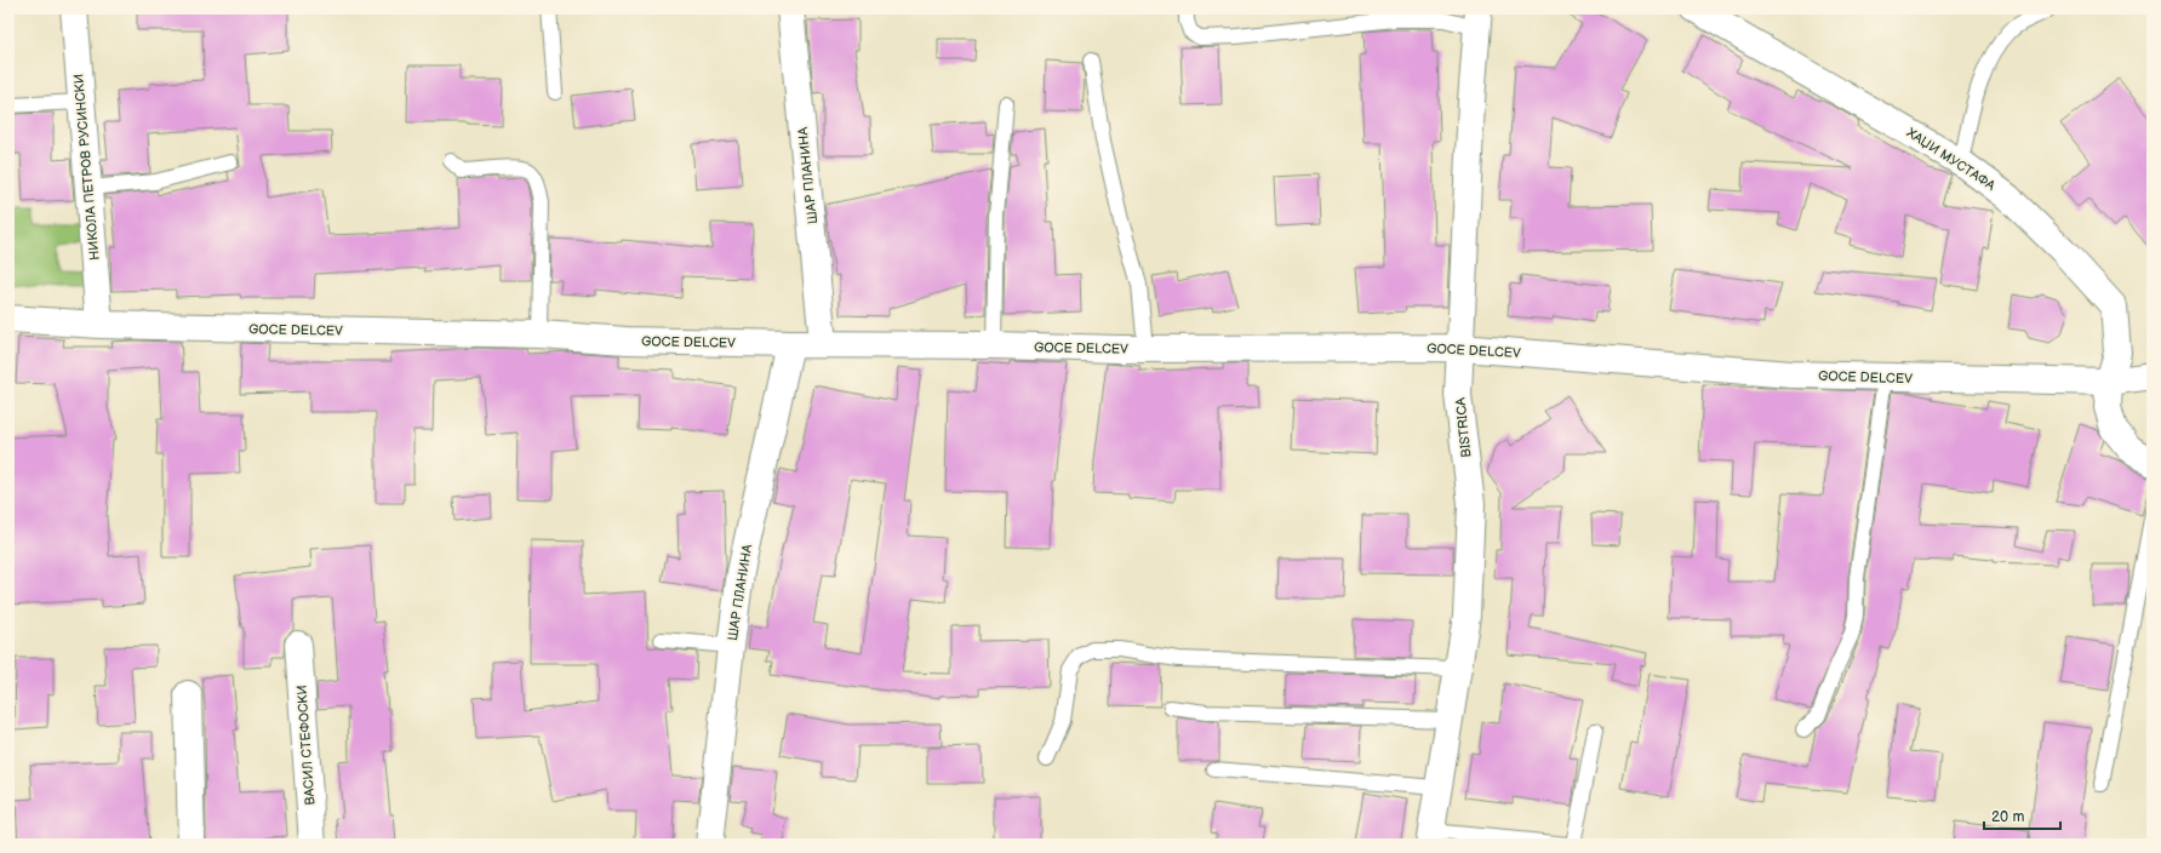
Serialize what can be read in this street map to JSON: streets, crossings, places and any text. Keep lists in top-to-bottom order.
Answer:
{
  "streets": {
    "street": [
      "ХАЏИ МУСТАФА",
      "НИКОЛА ПЕТРОВ РУСИНСКИ",
      "ШАР ПЛАНИНА",
      "GOCE DELCEV",
      "BISTRICA",
      "ВАСИЛ СТЕФОСКИ"
    ]
  },
  "crossings": [
    ["ХАЏИ МУСТАФА", "GOCE DELCEV"],
    ["НИКОЛА ПЕТРОВ РУСИНСКИ", "GOCE DELCEV"],
    ["ШАР ПЛАНИНА", "GOCE DELCEV"],
    ["GOCE DELCEV", "BISTRICA"]
  ],
  "scale_bar": "20 m"
}
